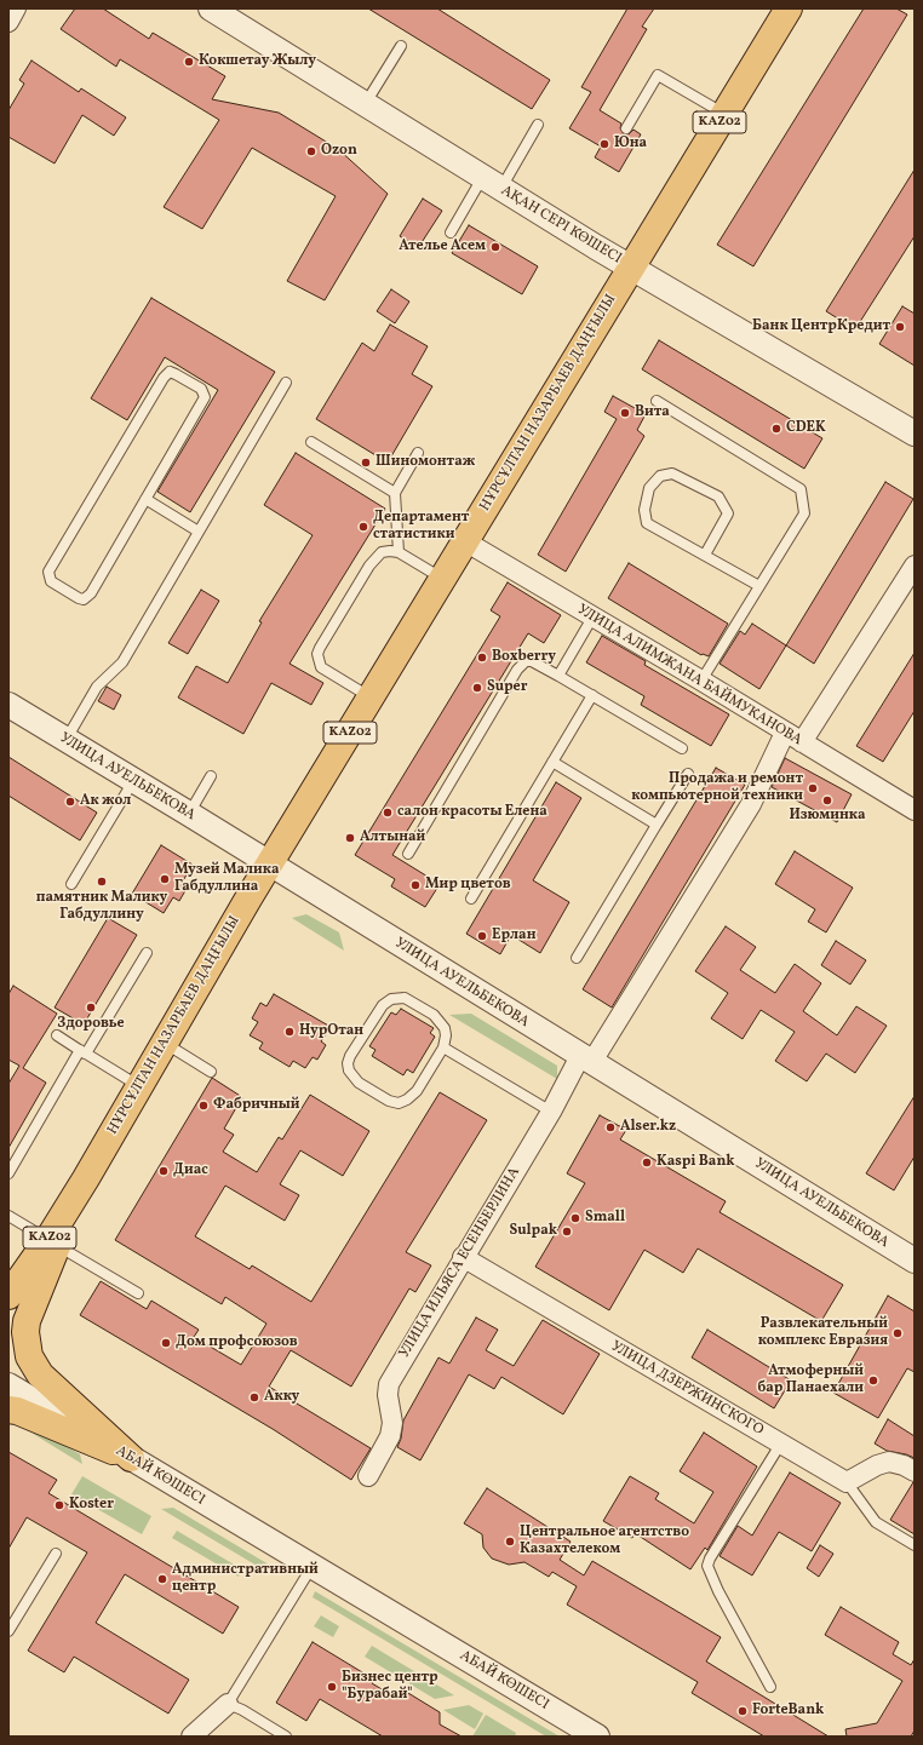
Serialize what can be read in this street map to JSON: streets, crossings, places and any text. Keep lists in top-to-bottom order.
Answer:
{
  "streets": {
    "highway": ["KАZ02", "НҰРСҰЛТАН НАЗАРБАЕВ ДАҢҒЫЛЫ"],
    "street": [
      "АҚАН СЕРІ КӨШЕСІ",
      "УЛИЦА АЛИМЖАНА БАЙМУКАНОВА",
      "УЛИЦА АУЕЛЬБЕКОВА",
      "УЛИЦА ИЛЬЯСА ЕСЕНБЕРЛИНА",
      "УЛИЦА ДЗЕРЖИНСКОГО",
      "АБАЙ КӨШЕСІ"
    ]
  },
  "crossings": [
    ["АҚАН СЕРІ КӨШЕСІ", "НҰРСҰЛТАН НАЗАРБАЕВ ДАҢҒЫЛЫ"],
    ["НҰРСҰЛТАН НАЗАРБАЕВ ДАҢҒЫЛЫ", "УЛИЦА АЛИМЖАНА БАЙМУКАНОВА"],
    ["НҰРСҰЛТАН НАЗАРБАЕВ ДАҢҒЫЛЫ", "УЛИЦА АУЕЛЬБЕКОВА"],
    ["УЛИЦА АЛИМЖАНА БАЙМУКАНОВА", "УЛИЦА ИЛЬЯСА ЕСЕНБЕРЛИНА"],
    ["УЛИЦА АУЕЛЬБЕКОВА", "УЛИЦА ИЛЬЯСА ЕСЕНБЕРЛИНА"],
    ["УЛИЦА ИЛЬЯСА ЕСЕНБЕРЛИНА", "УЛИЦА ДЗЕРЖИНСКОГО"]
  ],
  "places": [
    "Кокшетау Жылу",
    "Юна",
    "Ozon",
    "Ателье Асем",
    "Банк ЦентрКредит",
    "Вита",
    "CDEK",
    "Шиномонтаж",
    "Департамент статистики",
    "Boxberry",
    "Super",
    "Продажа и ремонт компьютерной техники",
    "Изюминка",
    "Ак жол",
    "салон красоты Елена",
    "Алтынай",
    "Музей Малика Габдуллина",
    "памятник Малику Габдуллину",
    "Мир цветов",
    "Ерлан",
    "Здоровье",
    "НурОтан",
    "Фабричный",
    "Alser.kz",
    "Kaspi Bank",
    "Диас",
    "Small",
    "Sulpak",
    "Развлекательный комплекс Евразия",
    "Дом профсоюзов",
    "Атмоферный бар Панаехали",
    "Акку",
    "Koster",
    "Центральное агентство Казахтелеком",
    "Административный центр",
    "Бизнес центр \"Бурабай\"",
    "ForteBank"
  ]
}
